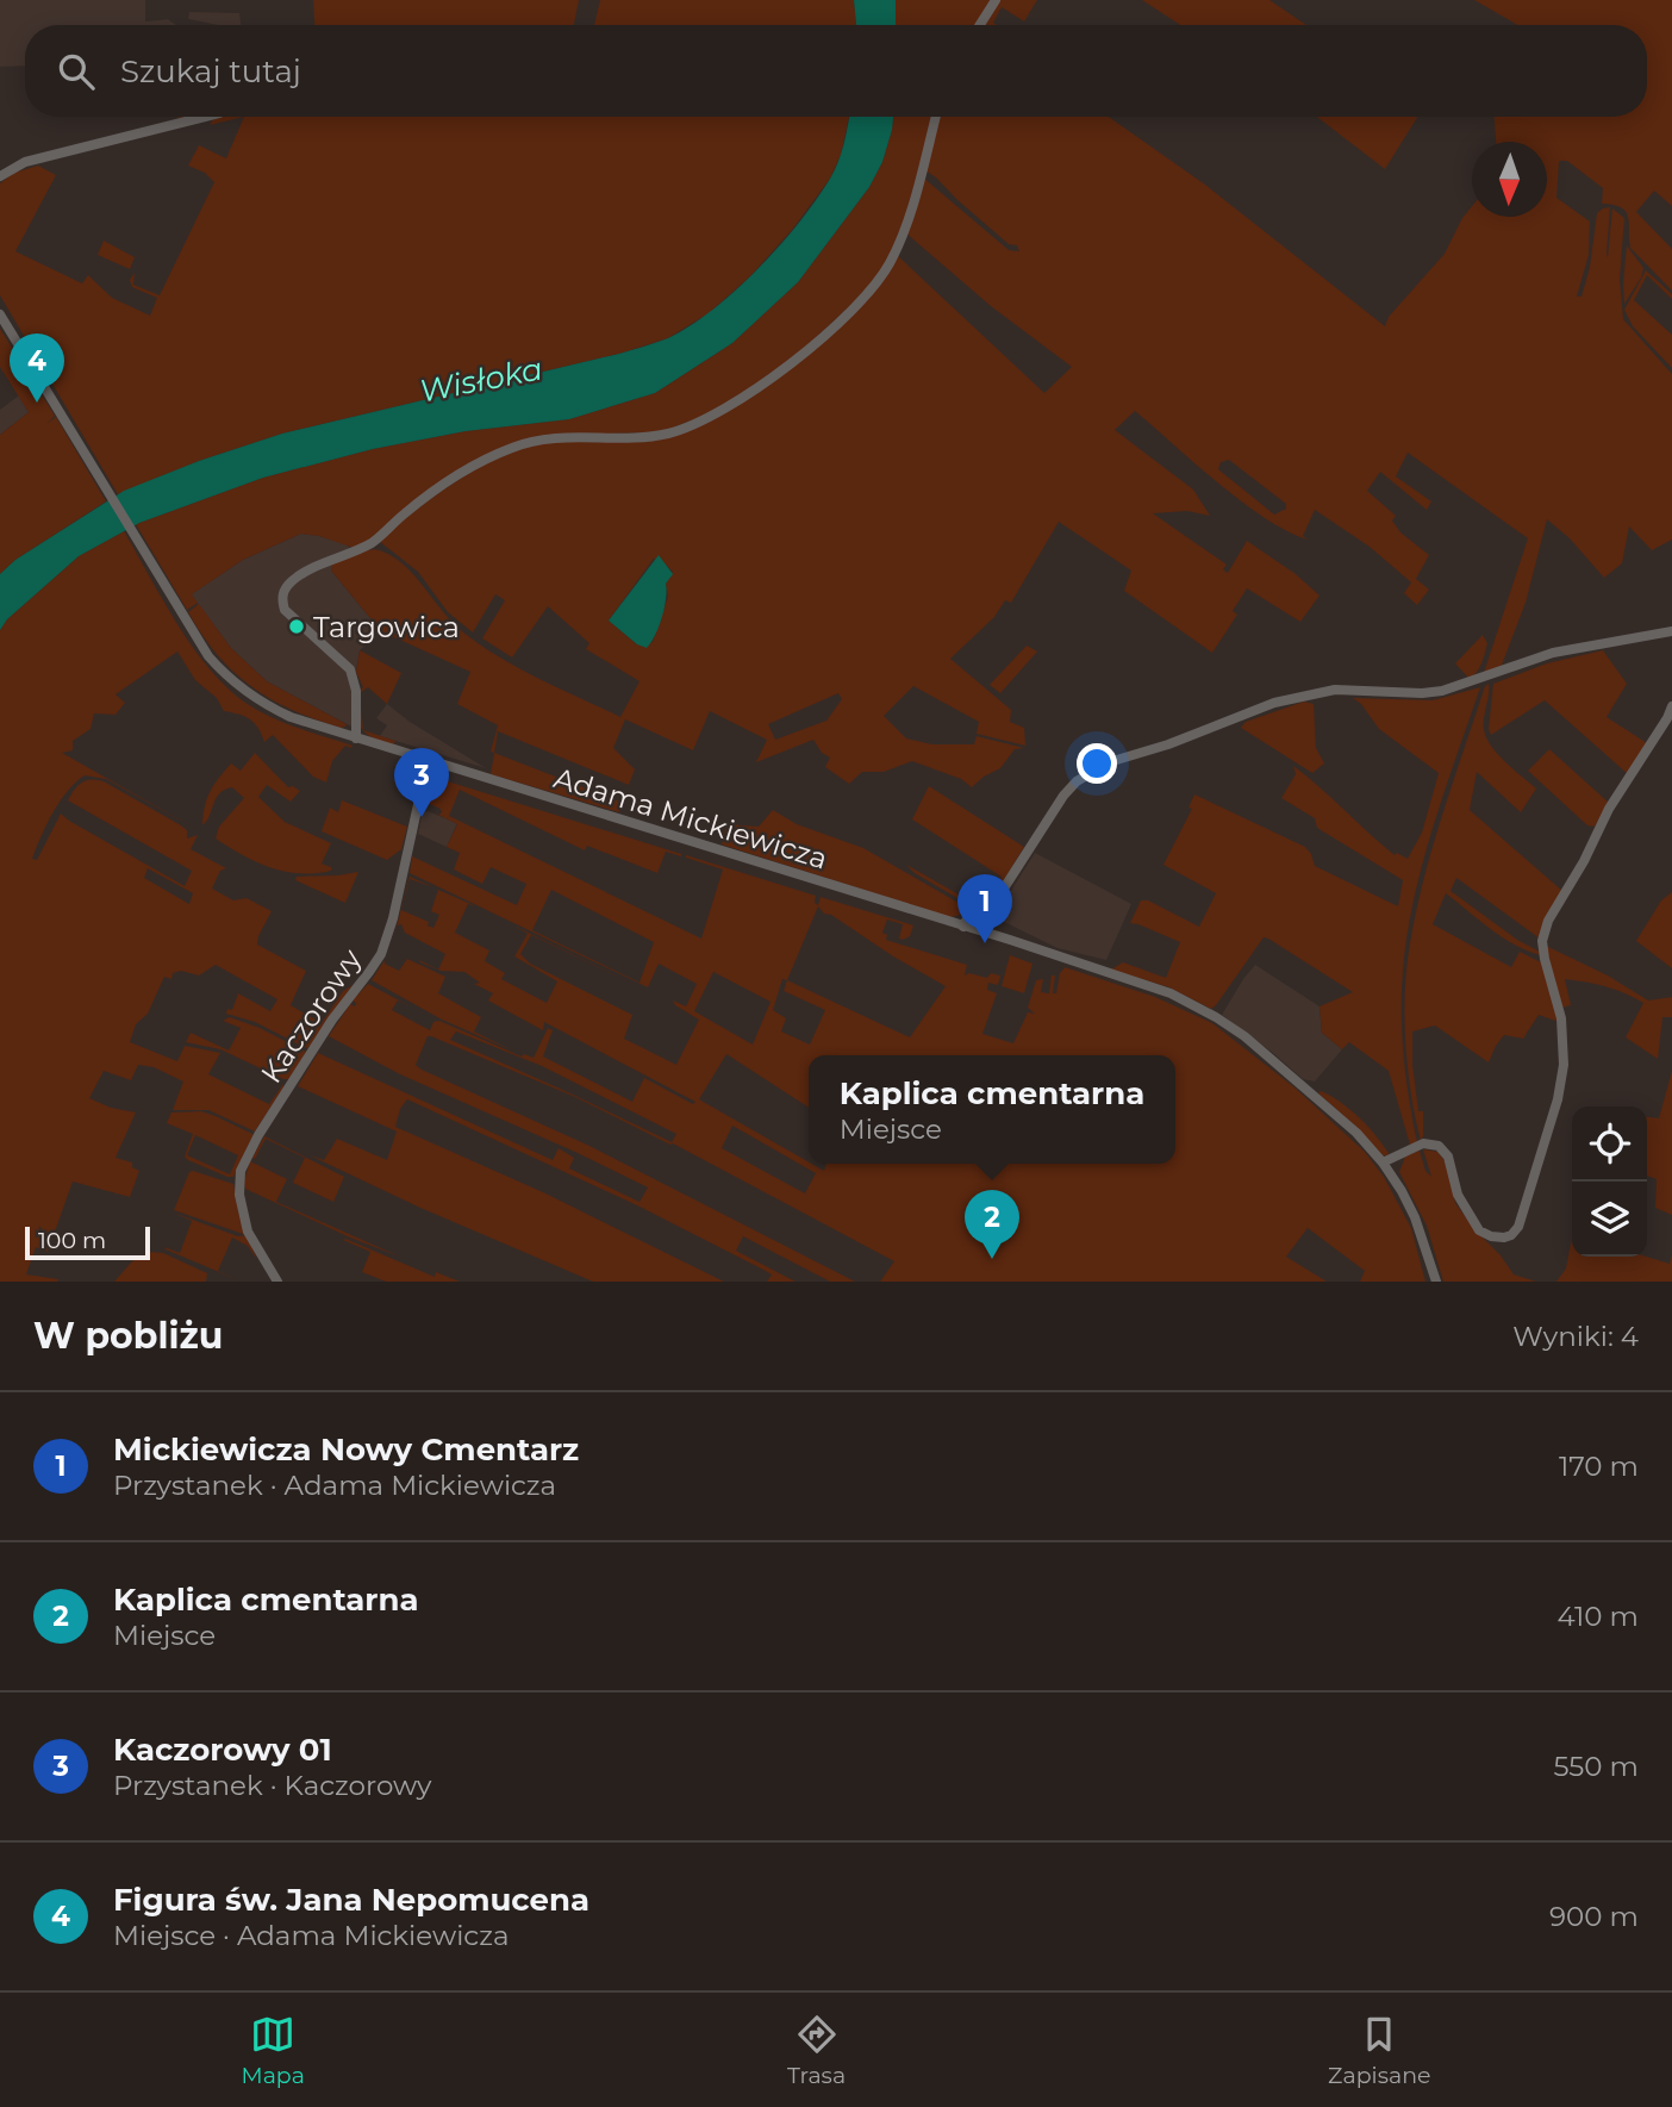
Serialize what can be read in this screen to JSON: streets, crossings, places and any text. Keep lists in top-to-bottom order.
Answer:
{
  "streets": {
    "street": ["Adama Mickiewicza", "Kaczorowy"]
  },
  "crossings": [
    ["Adama Mickiewicza", "Kaczorowy"]
  ],
  "water": ["Wisłoka"],
  "places": ["Targowica"],
  "scale_bar": "100 m",
  "north": "bottom",
  "page": {
    "search": "Szukaj tutaj",
    "pins": [
      "4",
      "3",
      "1",
      "2"
    ],
    "popup": ["Kaplica cmentarna", "Miejsce"],
    "scale": "100 m",
    "heading": ["W pobliżu", "Wyniki: 4"],
    "list": [
      {
        "mark": "1",
        "name": "Mickiewicza Nowy Cmentarz",
        "note": "Przystanek · Adama Mickiewicza",
        "value": "170 m"
      },
      {
        "mark": "2",
        "name": "Kaplica cmentarna",
        "note": "Miejsce",
        "value": "410 m"
      },
      {
        "mark": "3",
        "name": "Kaczorowy 01",
        "note": "Przystanek · Kaczorowy",
        "value": "550 m"
      },
      {
        "mark": "4",
        "name": "Figura św. Jana Nepomucena",
        "note": "Miejsce · Adama Mickiewicza",
        "value": "900 m"
      }
    ],
    "nav": ["Mapa", "Trasa", "Zapisane"]
  }
}
